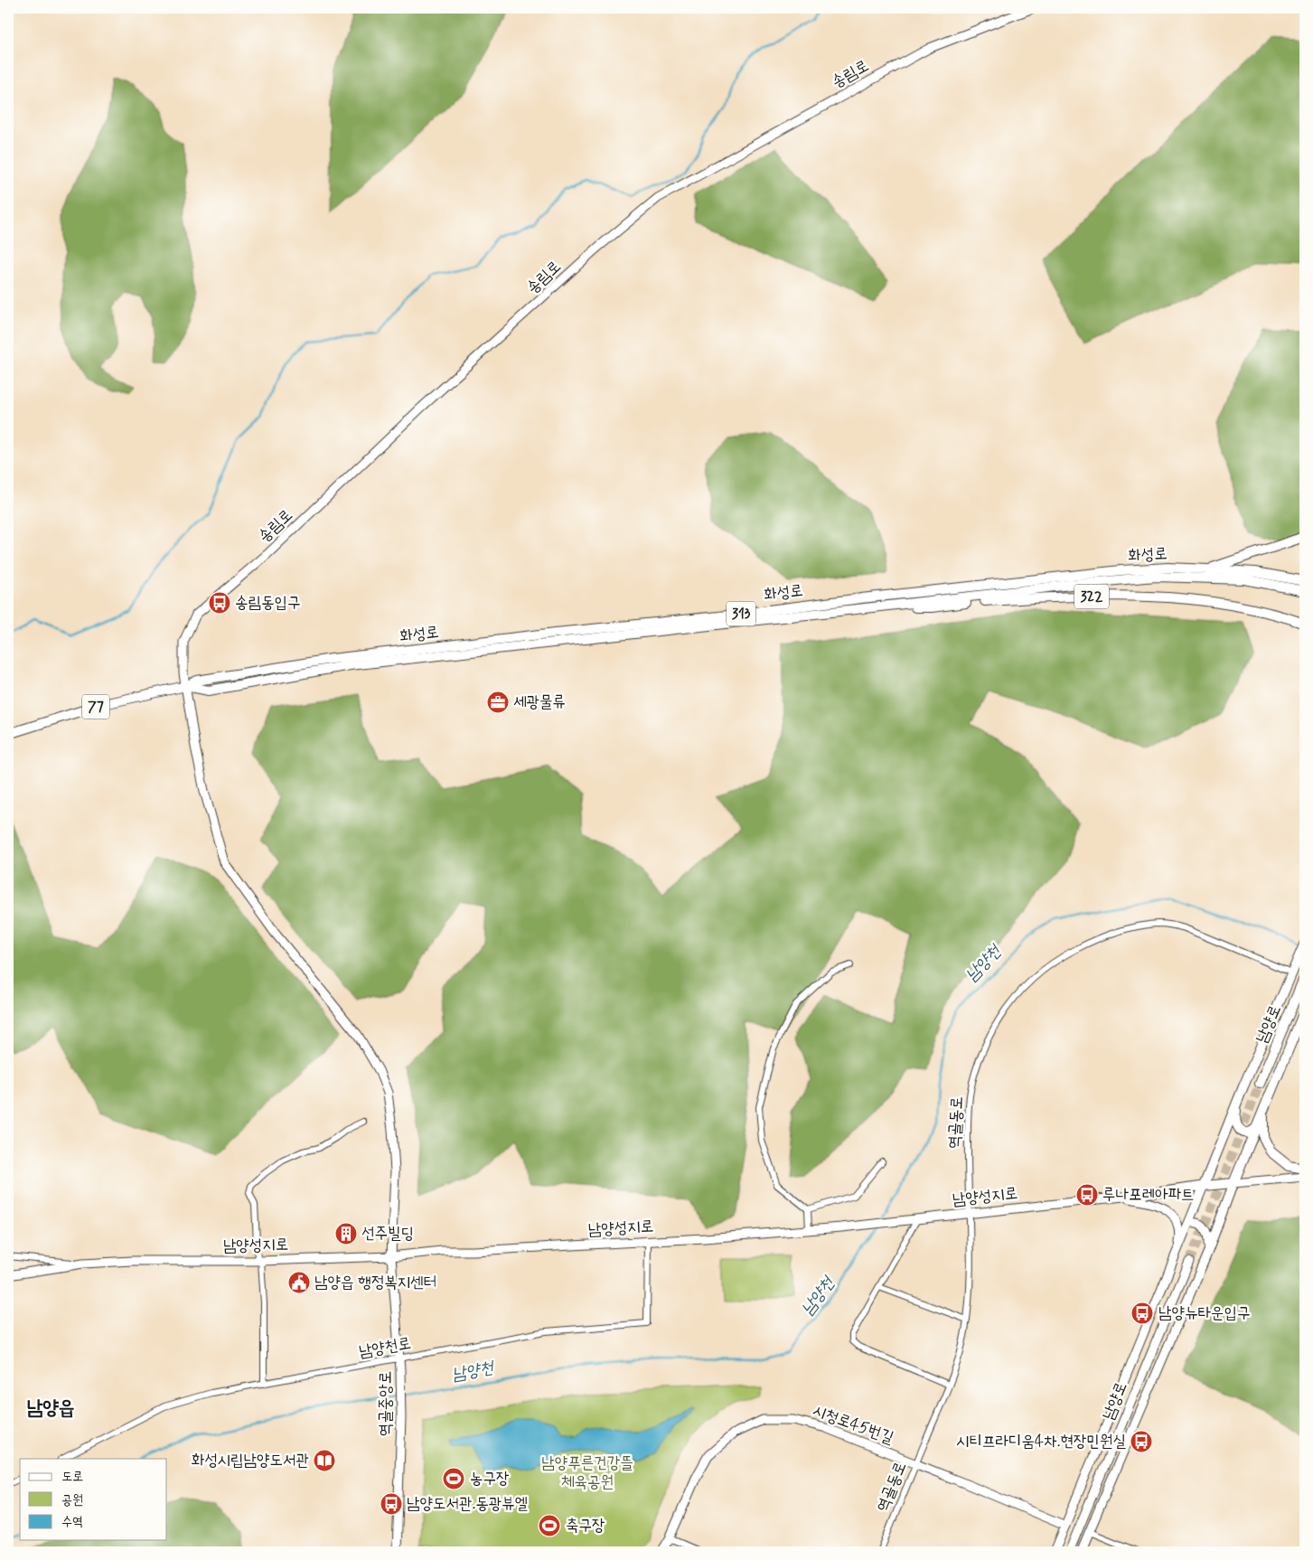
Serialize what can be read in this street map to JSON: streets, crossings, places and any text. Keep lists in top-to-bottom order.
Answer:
{
  "streets": {
    "main road": [
      "송림로",
      "화성로",
      "322",
      "313",
      "77",
      "남양로",
      "남양성지로",
      "역골중앙로",
      "시청로45번길"
    ],
    "street": ["역골동로", "남양천로"]
  },
  "crossings": [
    ["송림로", "화성로"],
    ["송림로", "남양성지로"],
    ["송림로", "역골중앙로"],
    ["화성로", "322"],
    ["역골동로", "남양성지로"],
    ["역골동로", "시청로45번길"],
    ["남양성지로", "남양천로"],
    ["남양성지로", "역골중앙로"],
    ["남양천로", "역골중앙로"]
  ],
  "districts": ["남양읍"],
  "water": ["남양천"],
  "parks": ["남양푸른건강뜰 체육공원"],
  "places": {
    "bus stop": [
      "송림동입구",
      "루나포레아파트",
      "남양뉴타운입구",
      "시티프라디움4차.현장민원실",
      "남양도서관.동광뷰엘"
    ],
    "office": ["세광물류"],
    "building": ["선주빌딩"],
    "public building": ["남양읍 행정복지센터"],
    "library": ["화성시립남양도서관"],
    "sports": ["농구장", "축구장"]
  },
  "legend": ["도로", "공원", "수역"]
}
